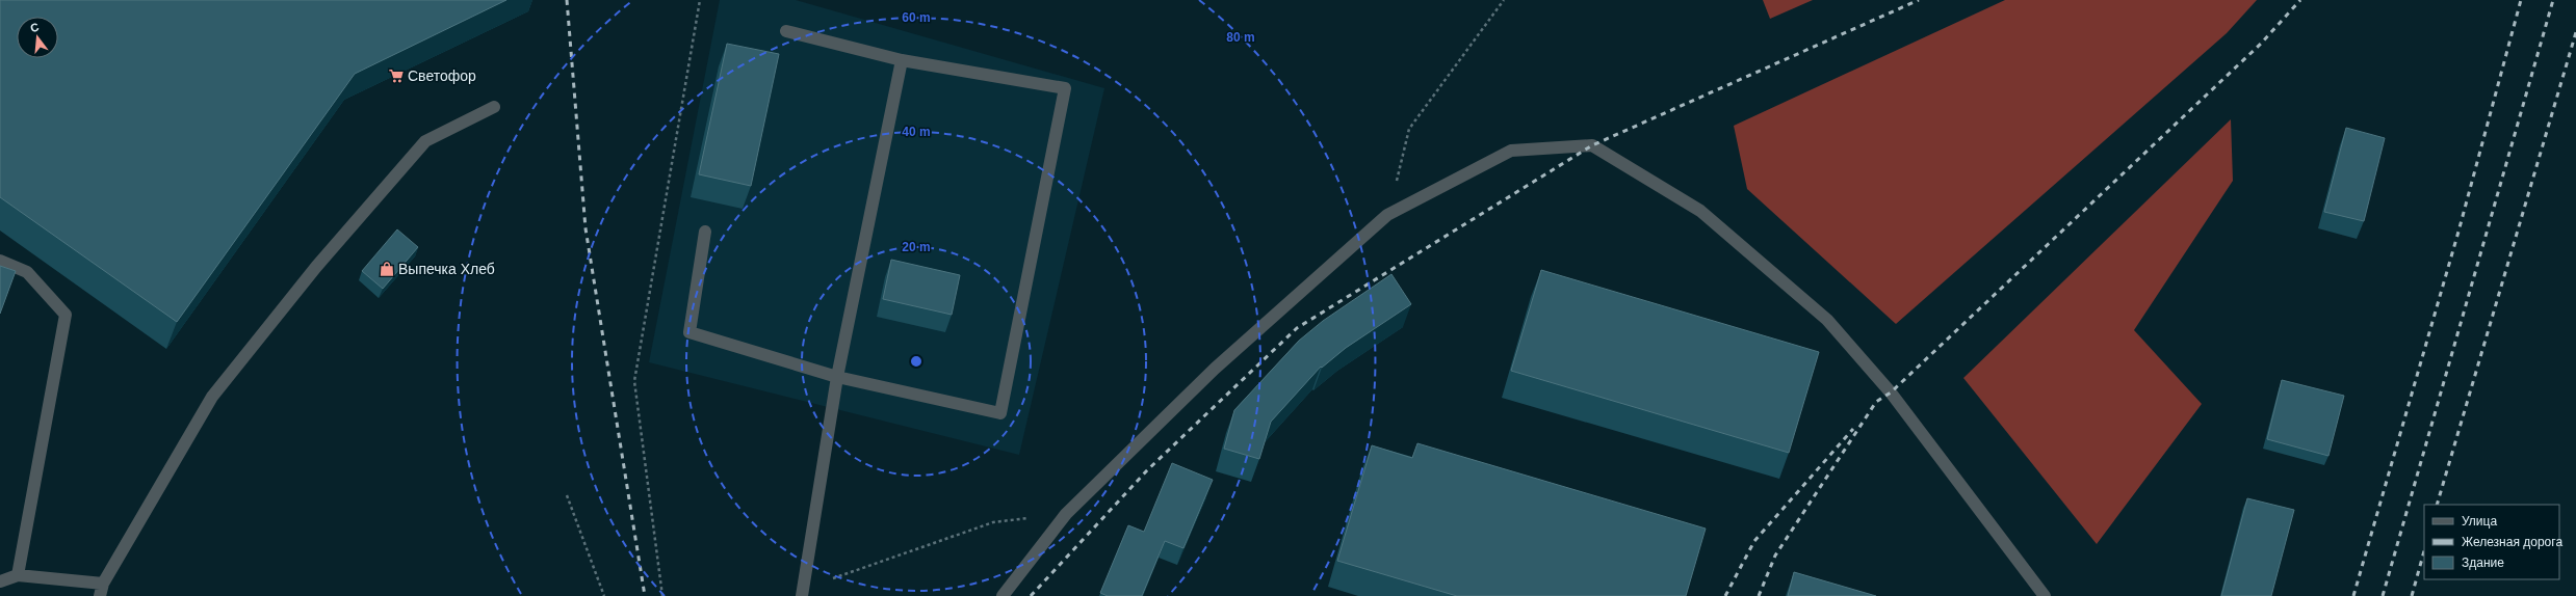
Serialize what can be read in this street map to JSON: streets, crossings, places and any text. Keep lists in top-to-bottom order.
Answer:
{
  "places": {
    "supermarket": ["Светофор"],
    "shop": ["Выпечка Хлеб"]
  },
  "legend": ["Улица", "Железная дорога", "Здание"],
  "north": "top",
  "rings": [
    "60 m",
    "80 m",
    "40 m",
    "20 m"
  ]
}
